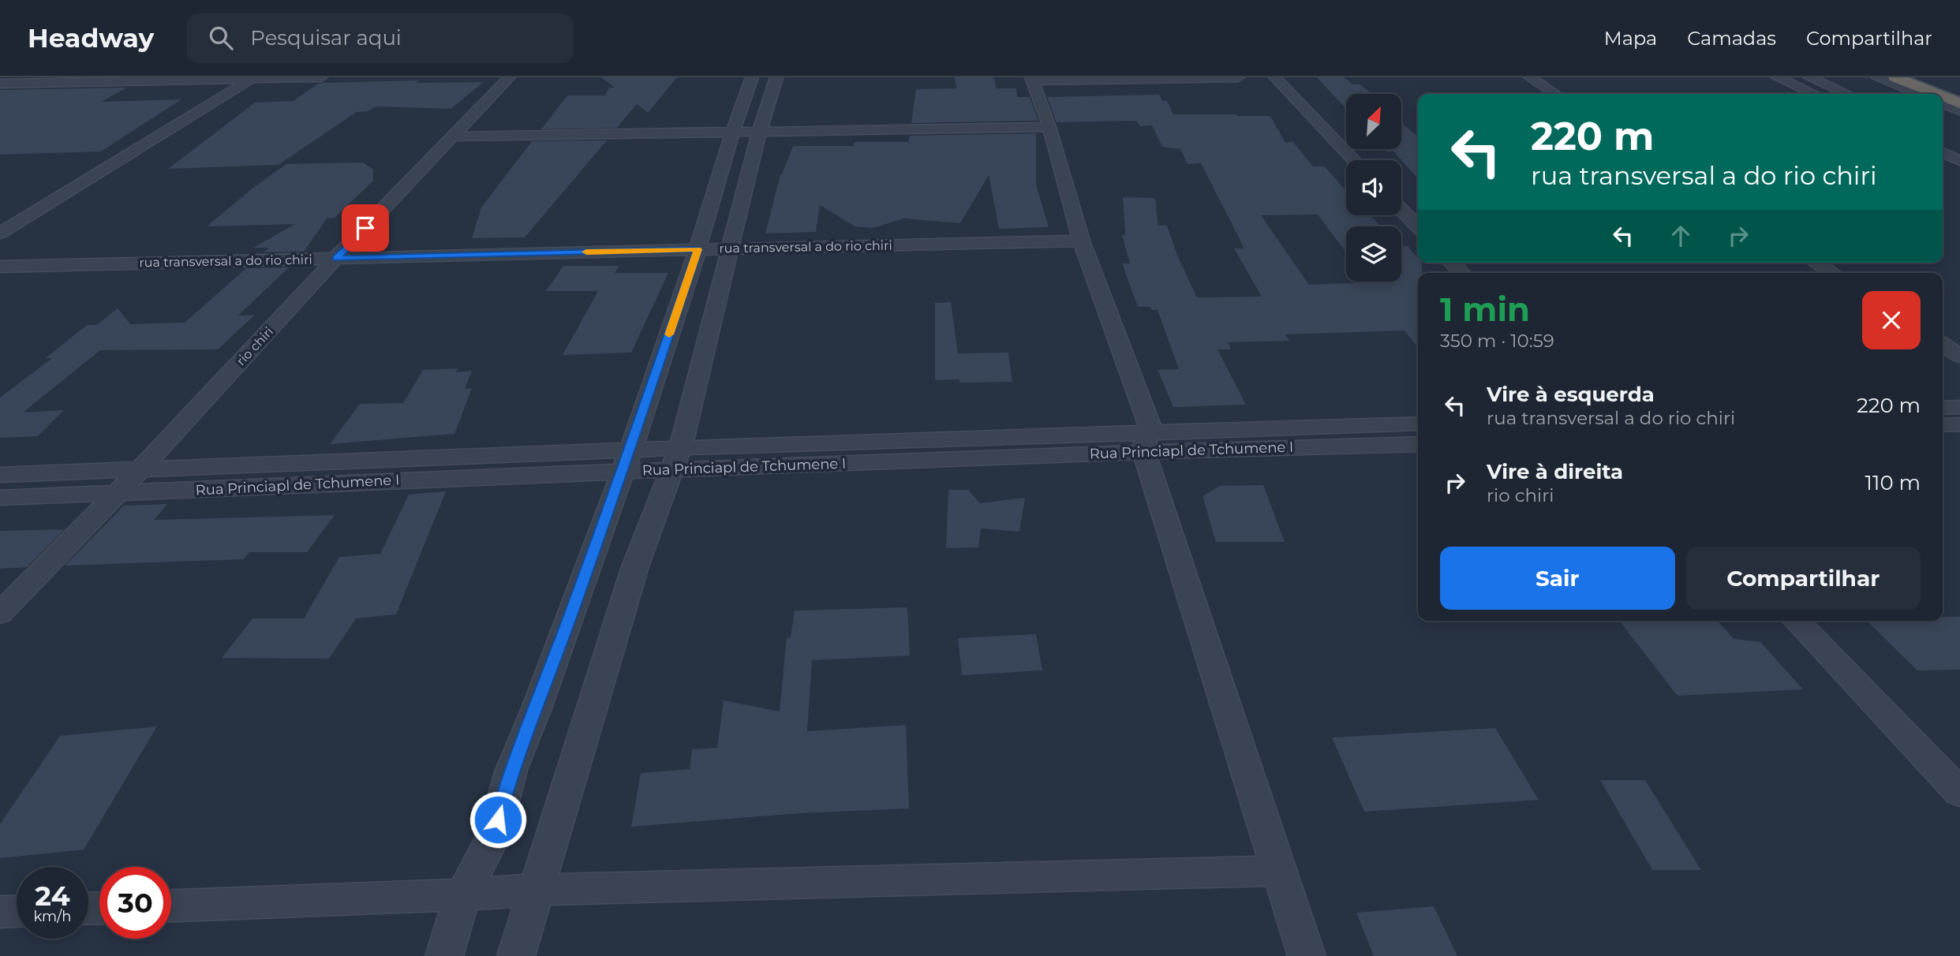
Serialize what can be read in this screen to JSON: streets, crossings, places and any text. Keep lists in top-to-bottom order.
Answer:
{
  "streets": {
    "street": ["rua transversal a do rio chiri", "rio chiri", "Rua Princiapl de Tchumene I"]
  },
  "crossings": [
    ["rua transversal a do rio chiri", "rio chiri"],
    ["rio chiri", "Rua Princiapl de Tchumene I"]
  ],
  "north": "top right",
  "page": {
    "header": "Headway",
    "search": "Pesquisar aqui",
    "nav": ["Mapa", "Camadas", "Compartilhar"],
    "turn": ["220 m", "rua transversal a do rio chiri"],
    "heading": ["1 min", "350 m · 10:59"],
    "list": [
      {
        "name": "Vire à esquerda",
        "note": "rua transversal a do rio chiri",
        "value": "220 m"
      },
      {
        "name": "Vire à direita",
        "note": "rio chiri",
        "value": "110 m"
      }
    ],
    "buttons": ["Sair", "Compartilhar"],
    "speed": "24 km/h",
    "limit": "30"
  }
}
